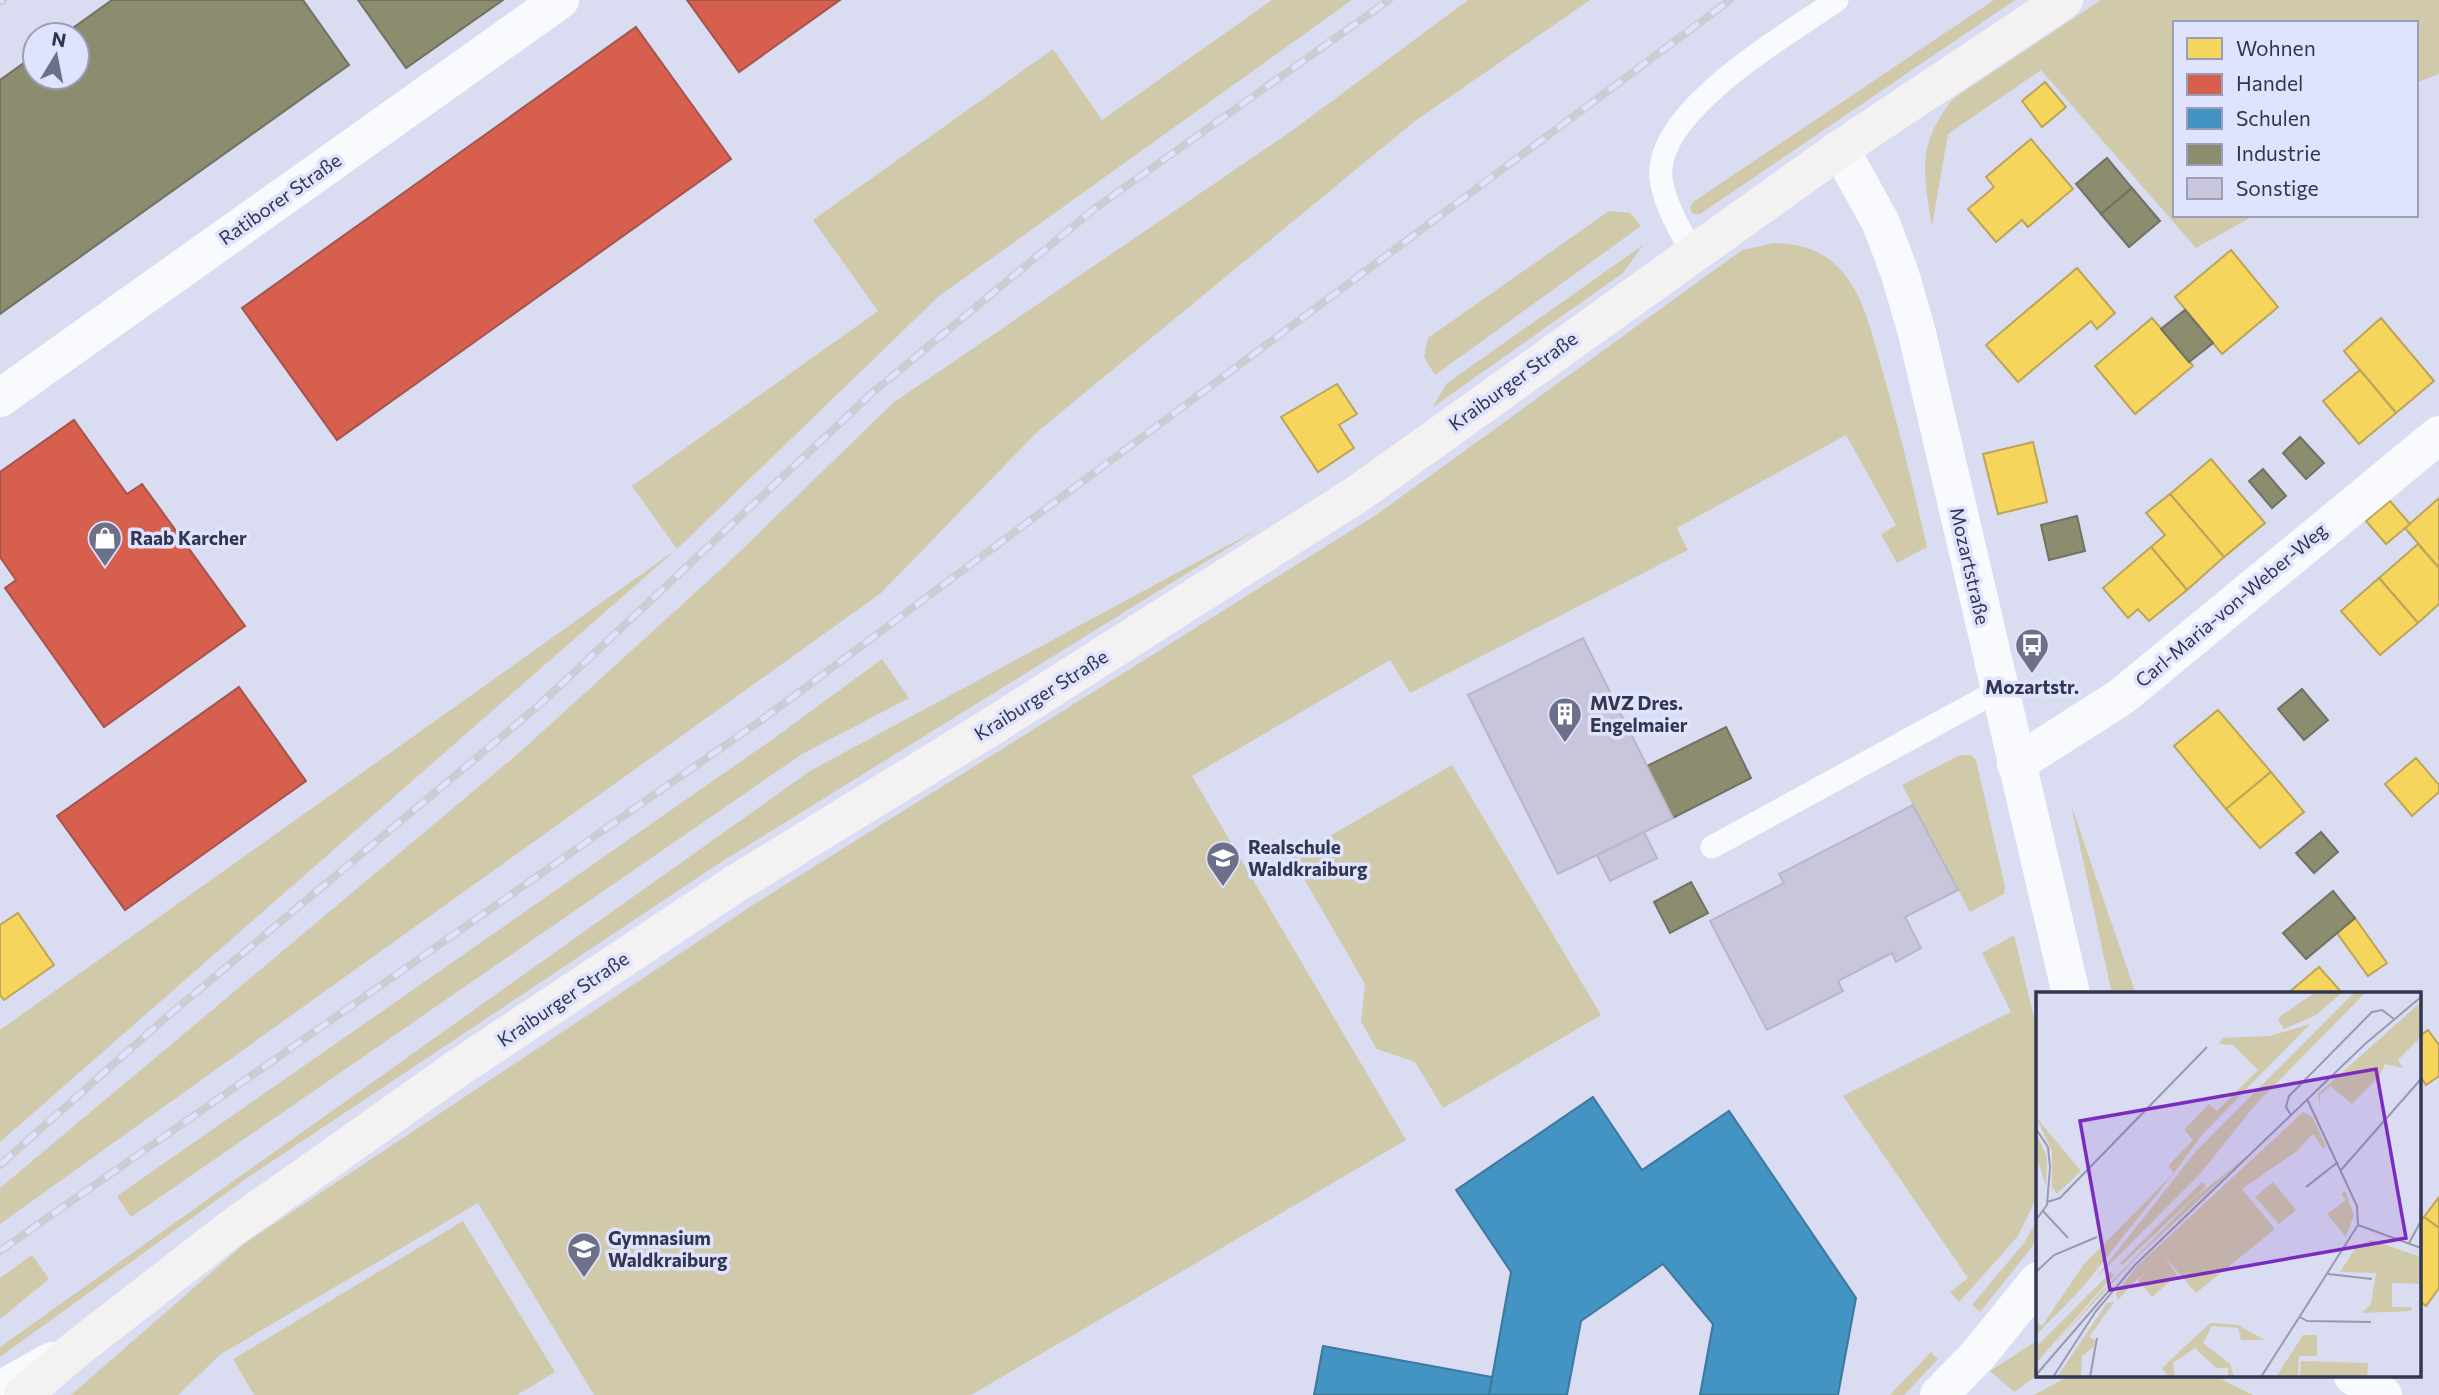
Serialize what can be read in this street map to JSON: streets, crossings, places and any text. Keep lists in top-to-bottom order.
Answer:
{
  "streets": {
    "main road": ["Kraiburger Straße"],
    "street": ["Ratiborer Straße", "Mozartstraße", "Carl-Maria-von-Weber-Weg"]
  },
  "crossings": [
    ["Kraiburger Straße", "Mozartstraße"],
    ["Mozartstraße", "Carl-Maria-von-Weber-Weg"]
  ],
  "places": {
    "shop": ["Raab Karcher"],
    "bus stop": ["Mozartstr."],
    "building": ["MVZ Dres. Engelmaier"],
    "school or university": ["Realschule Waldkraiburg", "Gymnasium Waldkraiburg"]
  },
  "legend": [
    "Wohnen",
    "Handel",
    "Schulen",
    "Industrie",
    "Sonstige"
  ],
  "north": "top"
}
